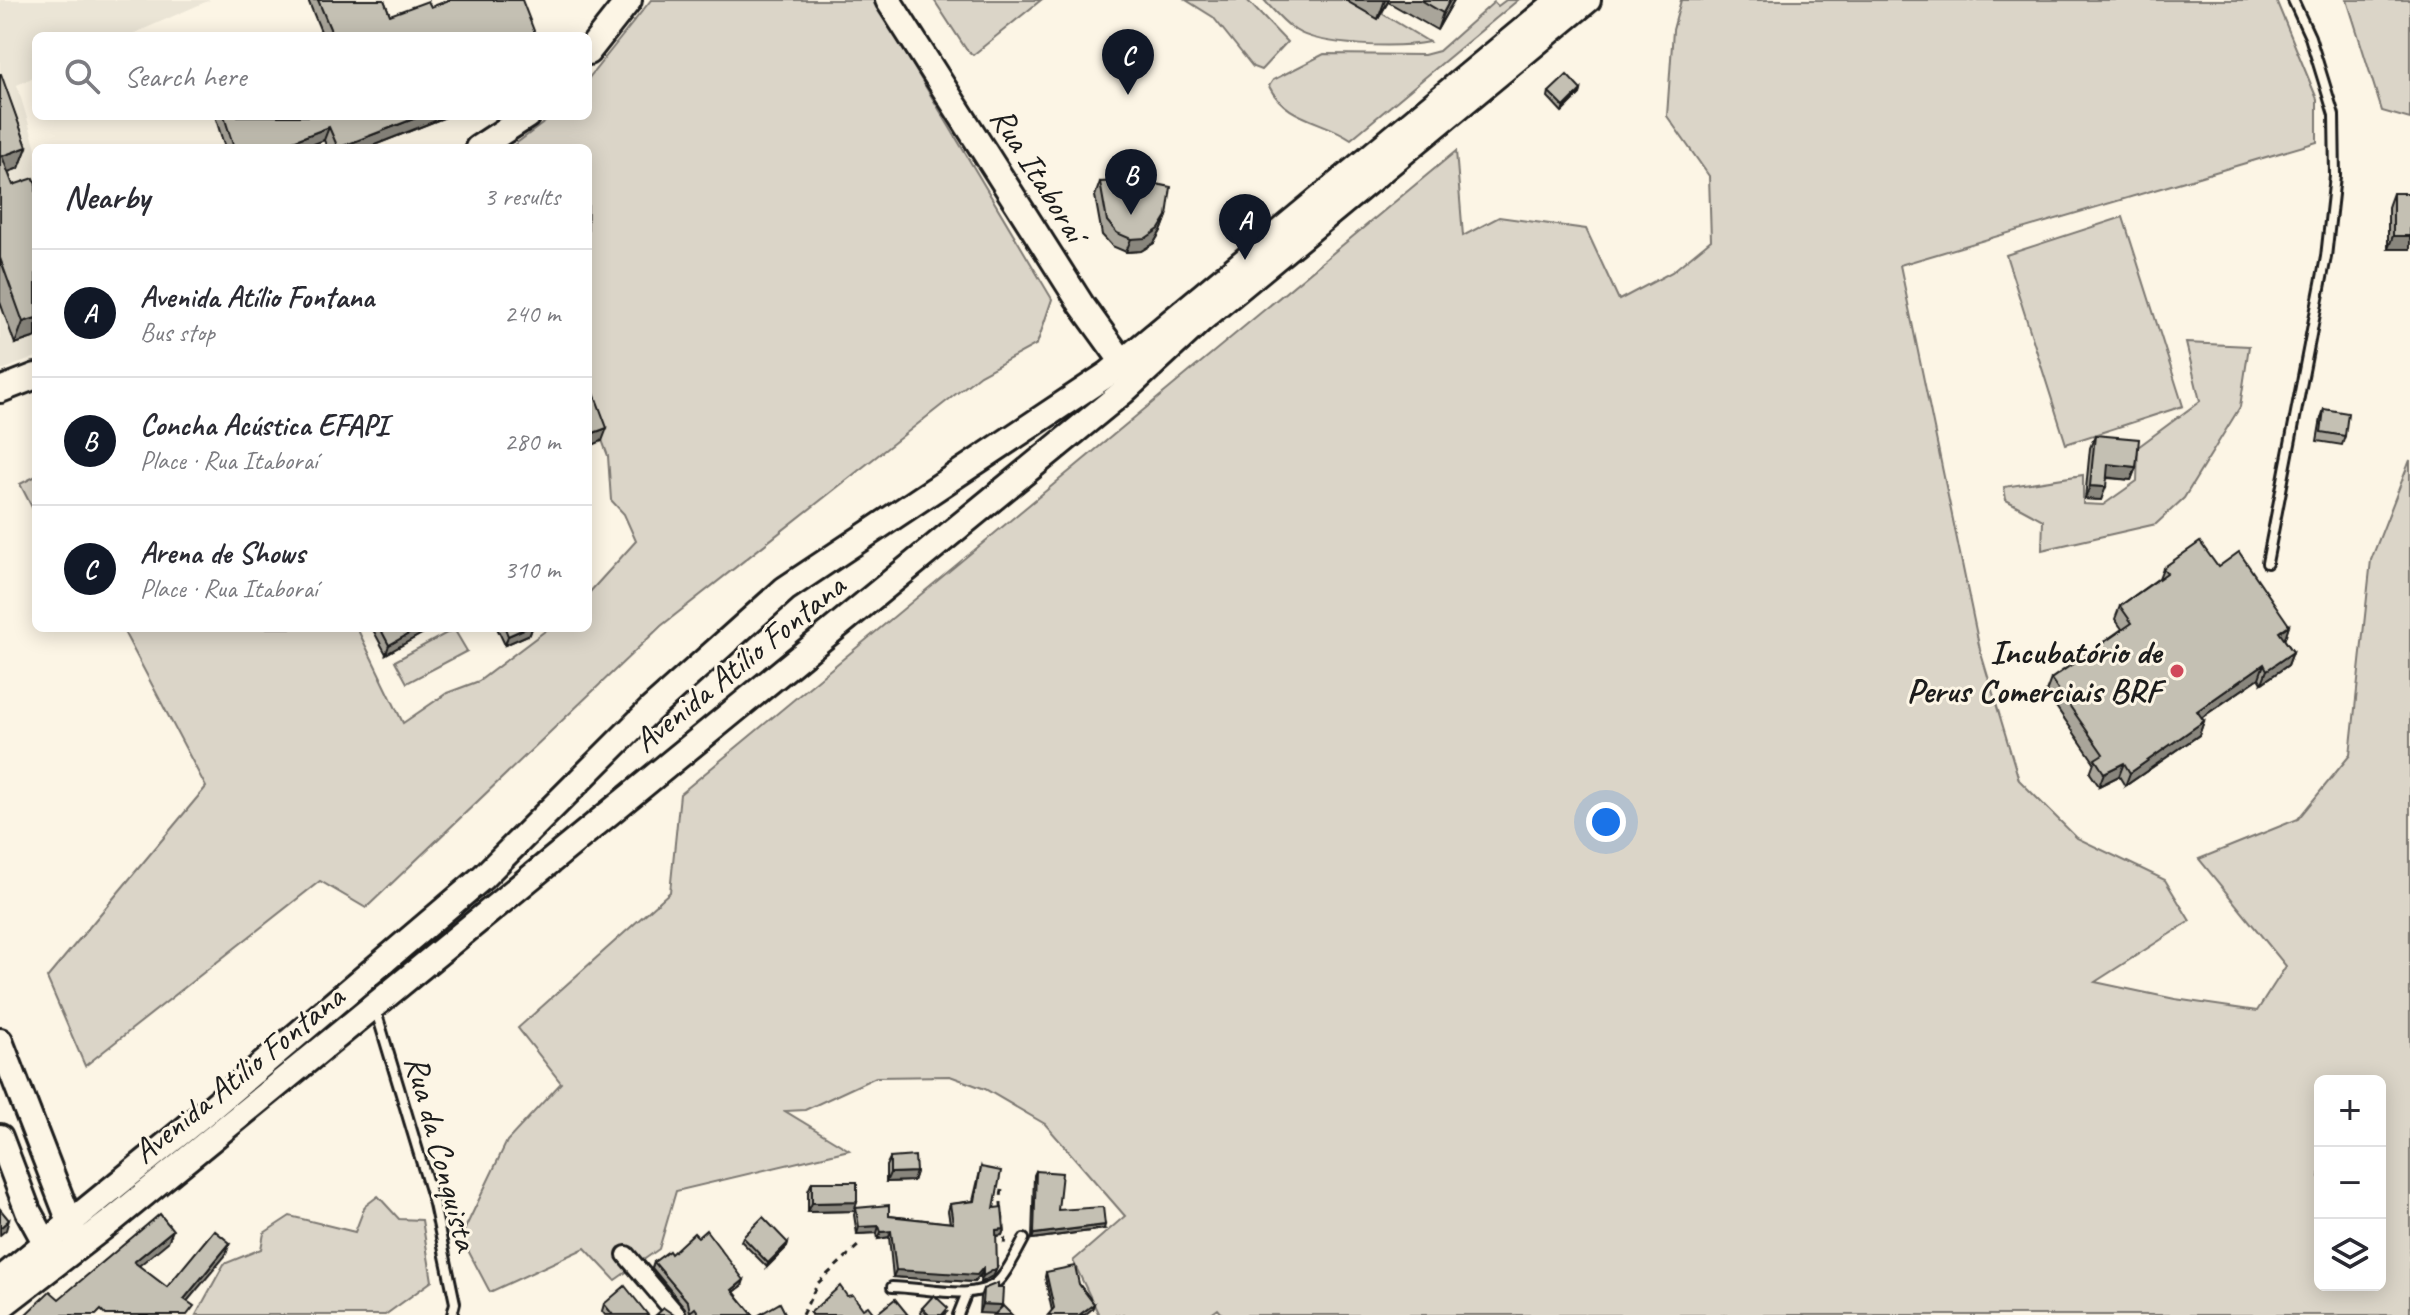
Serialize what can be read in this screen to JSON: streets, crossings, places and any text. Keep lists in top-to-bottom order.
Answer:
{
  "streets": {
    "main road": ["Rua Itaboraí", "Avenida Atílio Fontana"],
    "lane": ["Rua da Conquista"]
  },
  "crossings": [
    ["Rua Itaboraí", "Avenida Atílio Fontana"],
    ["Avenida Atílio Fontana", "Rua da Conquista"]
  ],
  "places": ["Incubatório de Perus Comerciais BRF"],
  "page": {
    "pins": ["C", "B", "A"],
    "search": "Search here",
    "heading": ["Nearby", "3 results"],
    "list": [
      {
        "mark": "A",
        "name": "Avenida Atílio Fontana",
        "note": "Bus stop",
        "value": "240 m"
      },
      {
        "mark": "B",
        "name": "Concha Acústica EFAPI",
        "note": "Place · Rua Itaboraí",
        "value": "280 m"
      },
      {
        "mark": "C",
        "name": "Arena de Shows",
        "note": "Place · Rua Itaboraí",
        "value": "310 m"
      }
    ],
    "map_buttons": ["+", "−"]
  }
}
